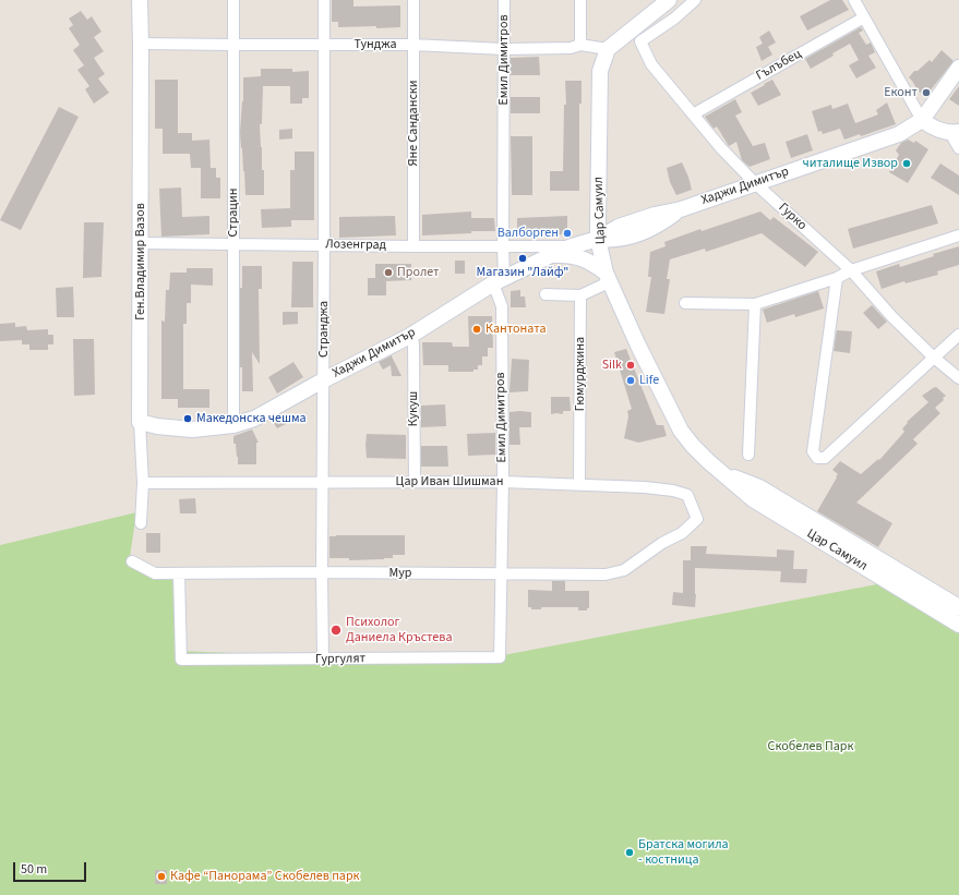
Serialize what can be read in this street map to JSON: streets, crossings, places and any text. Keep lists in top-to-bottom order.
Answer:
{
  "streets": {
    "street": [
      "Тунджа",
      "Емил Димитров",
      "Гълъбец",
      "Яне Сандански",
      "Хаджи Димитър",
      "Цар Самуил",
      "Страцин",
      "Гурко",
      "Лозенград",
      "Ген.Владимир Вазов",
      "Странджа",
      "Гюмурджина",
      "Кукуш",
      "Цар Иван Шишман",
      "Мур",
      "Гургулят"
    ]
  },
  "crossings": [
    ["Тунджа", "Емил Димитров"],
    ["Тунджа", "Яне Сандански"],
    ["Тунджа", "Цар Самуил"],
    ["Тунджа", "Страцин"],
    ["Тунджа", "Ген.Владимир Вазов"],
    ["Тунджа", "Странджа"],
    ["Емил Димитров", "Хаджи Димитър"],
    ["Емил Димитров", "Лозенград"],
    ["Емил Димитров", "Цар Иван Шишман"],
    ["Емил Димитров", "Мур"],
    ["Емил Димитров", "Гургулят"],
    ["Гълъбец", "Гурко"],
    ["Яне Сандански", "Лозенград"],
    ["Хаджи Димитър", "Цар Самуил"],
    ["Хаджи Димитър", "Страцин"],
    ["Хаджи Димитър", "Гурко"],
    ["Хаджи Димитър", "Лозенград"],
    ["Хаджи Димитър", "Ген.Владимир Вазов"],
    ["Хаджи Димитър", "Странджа"],
    ["Хаджи Димитър", "Кукуш"],
    ["Страцин", "Лозенград"],
    ["Лозенград", "Ген.Владимир Вазов"],
    ["Лозенград", "Странджа"],
    ["Ген.Владимир Вазов", "Цар Иван Шишман"],
    ["Странджа", "Цар Иван Шишман"],
    ["Странджа", "Мур"],
    ["Странджа", "Гургулят"],
    ["Гюмурджина", "Цар Иван Шишман"],
    ["Кукуш", "Цар Иван Шишман"],
    ["Цар Иван Шишман", "Мур"],
    ["Мур", "Гургулят"]
  ],
  "parks": ["Скобелев Парк"],
  "places": [
    "Еконт",
    "читалище Извор",
    "Валборген",
    "Магазин \"Лайф\"",
    "Пролет",
    "Кантоната",
    "Silk",
    "Life",
    "Македонска чешма",
    "Психолог Даниела Кръстева",
    "Братска могила - костница",
    "Кафе “Панорама” Скобелев парк"
  ],
  "scale_bar": "50 m"
}
